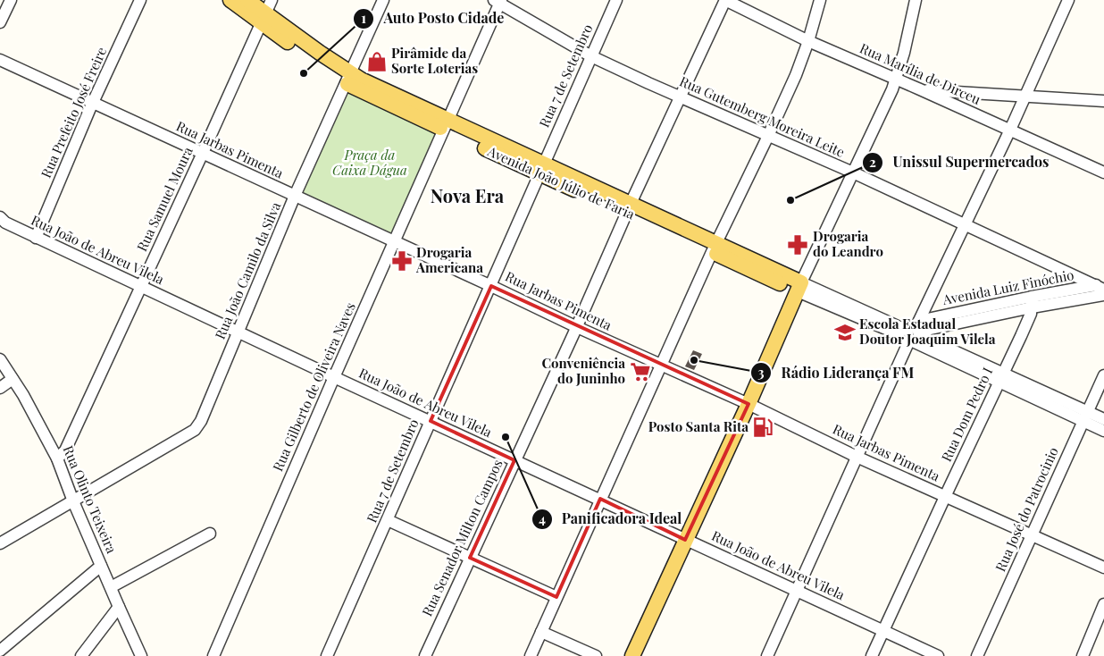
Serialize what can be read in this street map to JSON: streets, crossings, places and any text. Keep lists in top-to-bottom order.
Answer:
{
  "streets": {
    "main road": ["Avenida João Júlio de Faria"],
    "street": [
      "Rua Marília de Dirceu",
      "Rua 7 de Setembro",
      "Rua Prefeito José Freire",
      "Rua Gutemberg Moreira Leite",
      "Rua Jarbas Pimenta",
      "Rua Samuel Moura",
      "Rua João de Abreu Vilela",
      "Rua João Camilo da Silva",
      "Avenida Luiz Finóchio",
      "Rua Gilberto de Oliveira Naves",
      "Rua Dom Pedro I",
      "Rua Olinto Teixeira",
      "Rua José do Patrocinio",
      "Rua Senador Milton Campos"
    ]
  },
  "crossings": [
    ["Rua Marília de Dirceu", "Rua Senador Milton Campos"],
    ["Rua 7 de Setembro", "Rua Gutemberg Moreira Leite"],
    ["Rua 7 de Setembro", "Rua Jarbas Pimenta"],
    ["Rua 7 de Setembro", "Avenida João Júlio de Faria"],
    ["Rua 7 de Setembro", "Rua João de Abreu Vilela"],
    ["Rua Prefeito José Freire", "Rua Jarbas Pimenta"],
    ["Rua Prefeito José Freire", "Rua João de Abreu Vilela"],
    ["Rua Gutemberg Moreira Leite", "Avenida Luiz Finóchio"],
    ["Rua Gutemberg Moreira Leite", "Rua Gilberto de Oliveira Naves"],
    ["Rua Gutemberg Moreira Leite", "Rua Senador Milton Campos"],
    ["Rua Jarbas Pimenta", "Rua Samuel Moura"],
    ["Rua Jarbas Pimenta", "Rua João Camilo da Silva"],
    ["Rua Jarbas Pimenta", "Rua Gilberto de Oliveira Naves"],
    ["Rua Jarbas Pimenta", "Rua Dom Pedro I"],
    ["Rua Jarbas Pimenta", "Rua José do Patrocinio"],
    ["Rua Jarbas Pimenta", "Rua Senador Milton Campos"],
    ["Avenida João Júlio de Faria", "Rua Samuel Moura"],
    ["Avenida João Júlio de Faria", "Rua João Camilo da Silva"],
    ["Avenida João Júlio de Faria", "Avenida Luiz Finóchio"],
    ["Avenida João Júlio de Faria", "Rua Gilberto de Oliveira Naves"],
    ["Avenida João Júlio de Faria", "Rua Dom Pedro I"],
    ["Avenida João Júlio de Faria", "Rua José do Patrocinio"],
    ["Avenida João Júlio de Faria", "Rua Senador Milton Campos"],
    ["Rua Samuel Moura", "Rua João de Abreu Vilela"],
    ["Rua Samuel Moura", "Rua Olinto Teixeira"],
    ["Rua João de Abreu Vilela", "Rua João Camilo da Silva"],
    ["Rua João de Abreu Vilela", "Rua Gilberto de Oliveira Naves"],
    ["Rua João de Abreu Vilela", "Rua Dom Pedro I"],
    ["Rua João de Abreu Vilela", "Rua Senador Milton Campos"],
    ["Rua João Camilo da Silva", "Rua Olinto Teixeira"],
    ["Avenida Luiz Finóchio", "Rua Dom Pedro I"]
  ],
  "districts": ["Nova Era"],
  "parks": ["Praça da Caixa Dágua"],
  "places": {
    "shop": ["Pirâmide da Sorte Loterias"],
    "other": [
      "Auto Posto Cidade",
      "Unissul Supermercados",
      "Rádio Liderança FM",
      "Panificadora Ideal"
    ],
    "pharmacy": ["Drogaria do Leandro", "Drogaria Americana"],
    "school or university": ["Escola Estadual Doutor Joaquim Vilela"],
    "supermarket": ["Conveniência do Juninho"],
    "fuel station": ["Posto Santa Rita"]
  }
}
